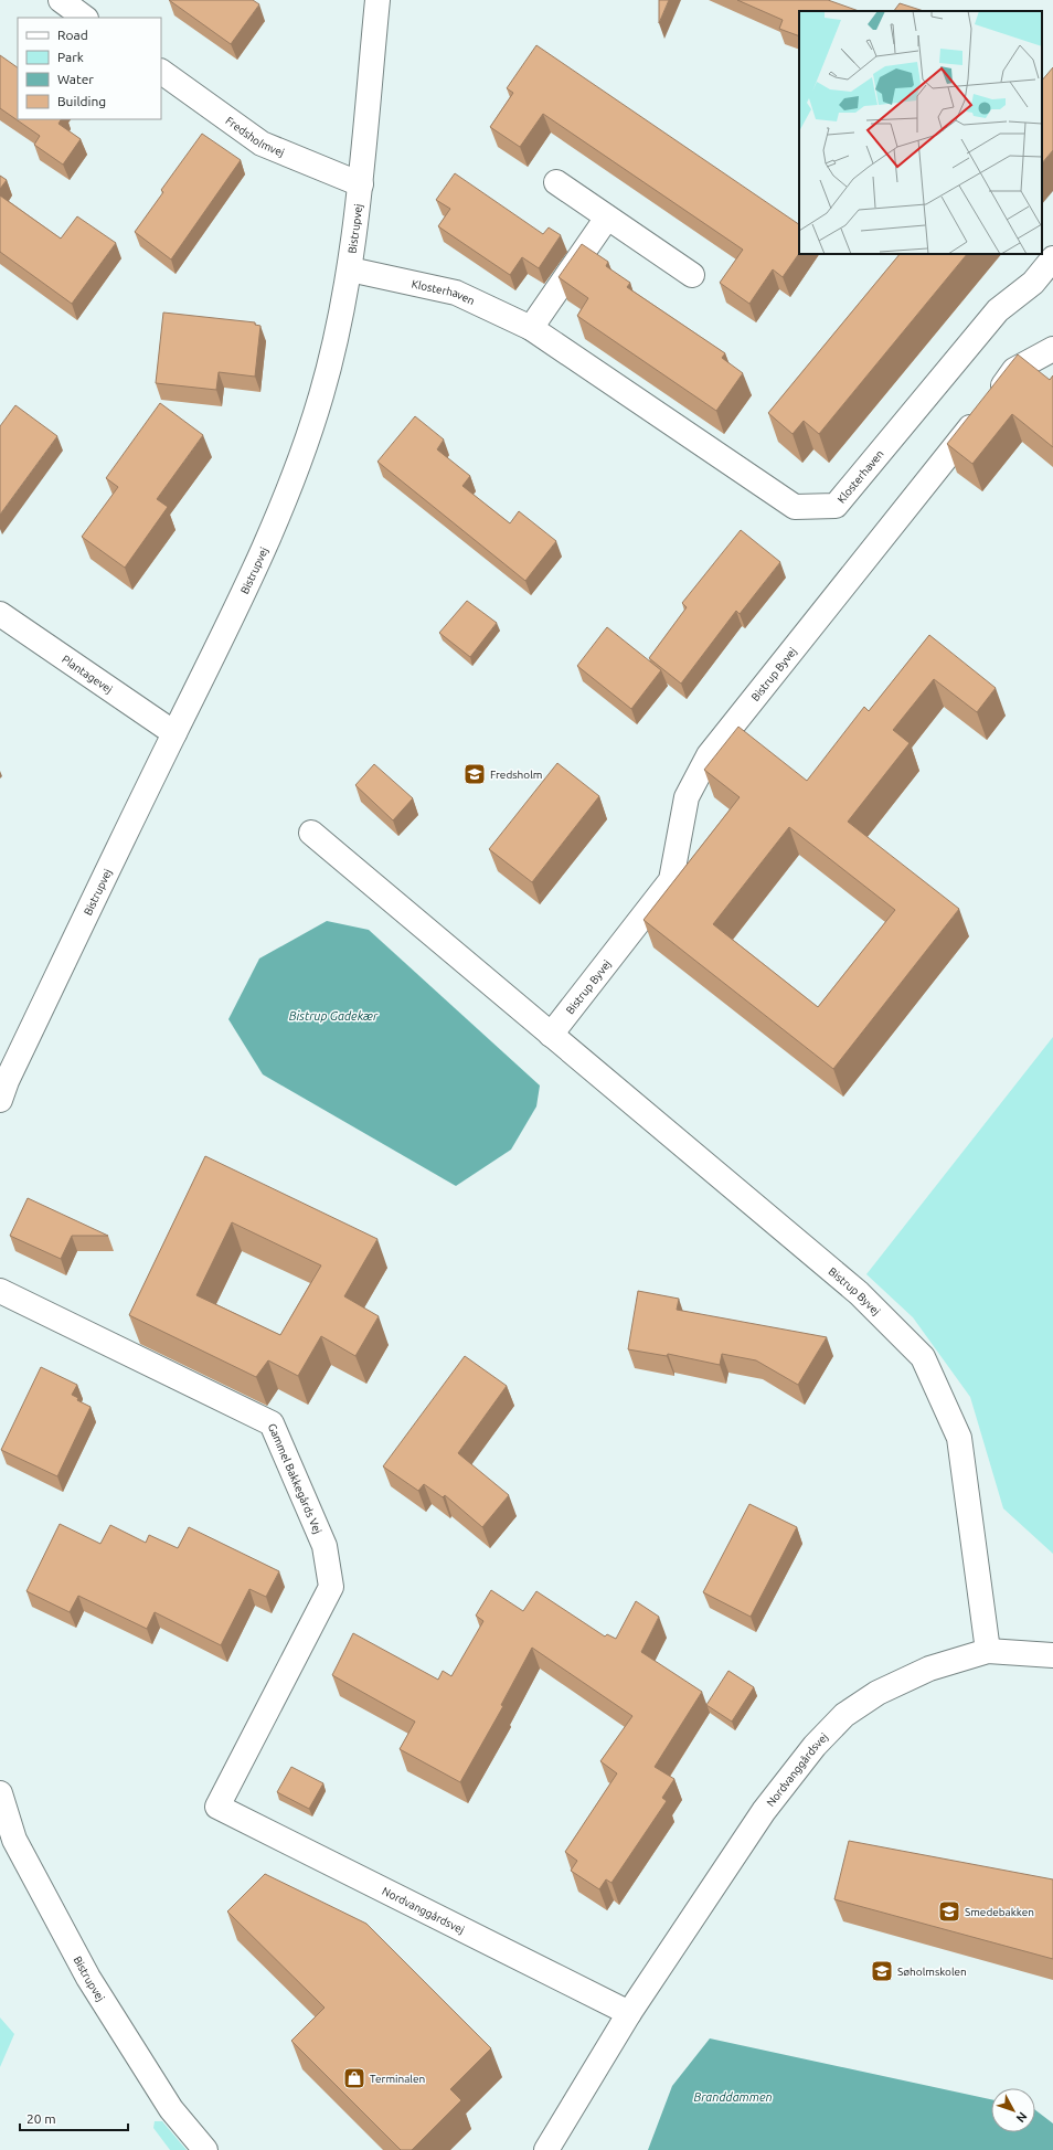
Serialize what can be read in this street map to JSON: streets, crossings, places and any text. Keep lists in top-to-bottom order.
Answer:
{
  "streets": {
    "street": [
      "Fredsholmvej",
      "Bistrupvej",
      "Klosterhaven",
      "Plantagevej",
      "Bistrup Byvej",
      "Gammel Bakkegårds Vej",
      "Nordvanggårdsvej"
    ]
  },
  "crossings": [
    ["Fredsholmvej", "Bistrupvej"],
    ["Bistrupvej", "Klosterhaven"],
    ["Bistrupvej", "Plantagevej"],
    ["Bistrup Byvej", "Nordvanggårdsvej"],
    ["Gammel Bakkegårds Vej", "Nordvanggårdsvej"]
  ],
  "water": ["Bistrup Gadekær", "Branddammen"],
  "places": {
    "school or university": ["Fredsholm", "Smedebakken", "Søholmskolen"],
    "shop": ["Terminalen"]
  },
  "legend": [
    "Road",
    "Park",
    "Water",
    "Building"
  ],
  "scale_bar": "20 m",
  "north": "bottom right"
}
